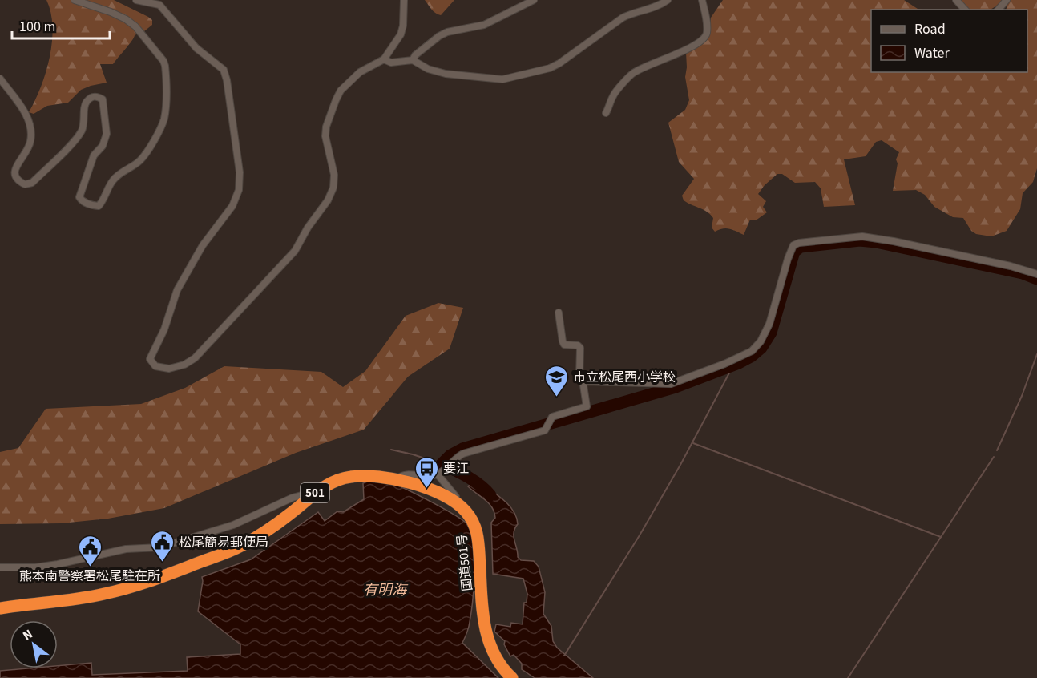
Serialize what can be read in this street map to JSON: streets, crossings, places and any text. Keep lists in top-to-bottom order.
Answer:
{
  "streets": {
    "highway": ["501", "国道501号"]
  },
  "water": ["有明海"],
  "places": {
    "school or university": ["市立松尾西小学校"],
    "bus stop": ["要江"],
    "public building": ["松尾簡易郵便局", "熊本南警察署松尾駐在所"]
  },
  "legend": ["Road", "Water"],
  "scale_bar": "100 m",
  "north": "top left"
}
